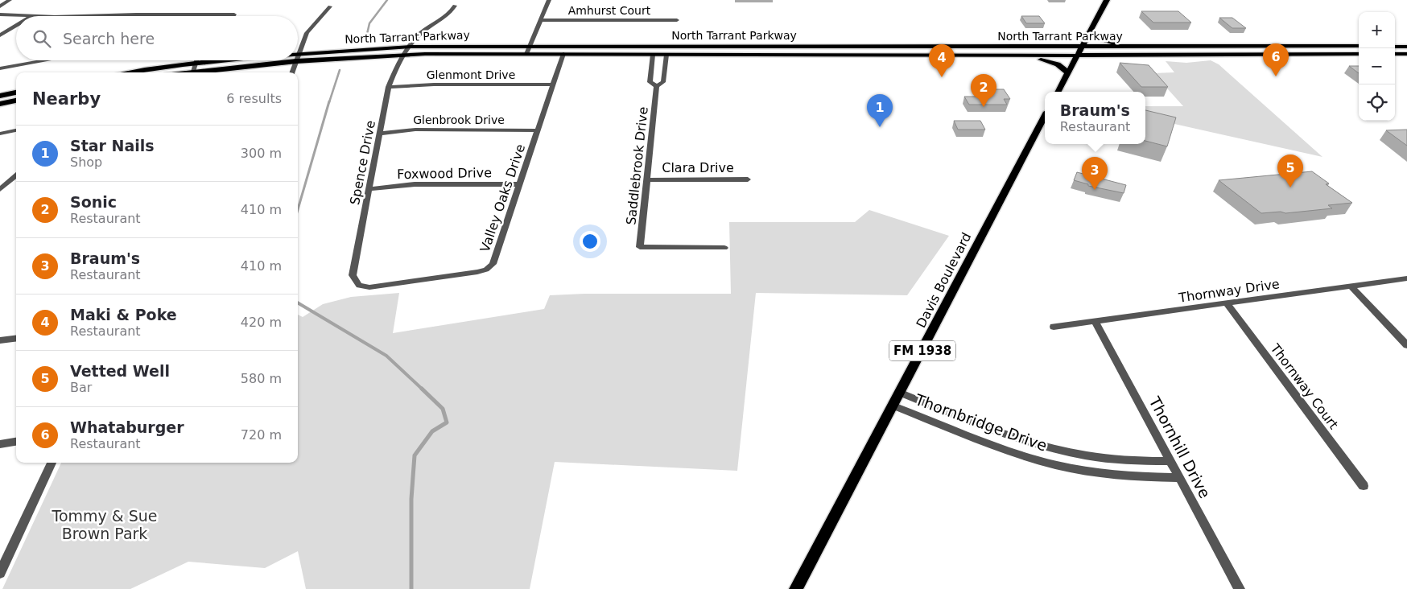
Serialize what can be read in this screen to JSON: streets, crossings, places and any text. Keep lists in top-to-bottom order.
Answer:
{
  "streets": {
    "main road": ["North Tarrant Parkway", "Davis Boulevard", "FM 1938"],
    "street": [
      "Amhurst Court",
      "Glenmont Drive",
      "Glenbrook Drive",
      "Spence Drive",
      "Saddlebrook Drive",
      "Clara Drive",
      "Foxwood Drive",
      "Valley Oaks Drive",
      "Thornway Drive",
      "Thornway Court",
      "Thornbridge Drive",
      "Thornhill Drive"
    ]
  },
  "crossings": [
    ["North Tarrant Parkway", "Spence Drive"],
    ["North Tarrant Parkway", "Saddlebrook Drive"],
    ["North Tarrant Parkway", "Valley Oaks Drive"],
    ["Glenmont Drive", "Spence Drive"],
    ["Glenmont Drive", "Valley Oaks Drive"],
    ["Glenbrook Drive", "Spence Drive"],
    ["Glenbrook Drive", "Valley Oaks Drive"],
    ["Spence Drive", "Foxwood Drive"],
    ["Spence Drive", "Valley Oaks Drive"],
    ["Saddlebrook Drive", "Clara Drive"],
    ["Foxwood Drive", "Valley Oaks Drive"],
    ["Davis Boulevard", "Thornbridge Drive"],
    ["Thornway Drive", "Thornway Court"],
    ["Thornway Drive", "Thornhill Drive"],
    ["Thornbridge Drive", "Thornhill Drive"]
  ],
  "parks": ["Tommy & Sue Brown Park"],
  "page": {
    "map_buttons": ["+", "−"],
    "search": "Search here",
    "pins": [
      "6",
      "4",
      "2",
      "1",
      "5",
      "3"
    ],
    "heading": ["Nearby", "6 results"],
    "popup": ["Braum's", "Restaurant"],
    "list": [
      {
        "mark": "1",
        "name": "Star Nails",
        "note": "Shop",
        "value": "300 m"
      },
      {
        "mark": "2",
        "name": "Sonic",
        "note": "Restaurant",
        "value": "410 m"
      },
      {
        "mark": "3",
        "name": "Braum's",
        "note": "Restaurant",
        "value": "410 m"
      },
      {
        "mark": "4",
        "name": "Maki & Poke",
        "note": "Restaurant",
        "value": "420 m"
      },
      {
        "mark": "5",
        "name": "Vetted Well",
        "note": "Bar",
        "value": "580 m"
      },
      {
        "mark": "6",
        "name": "Whataburger",
        "note": "Restaurant",
        "value": "720 m"
      }
    ]
  }
}
